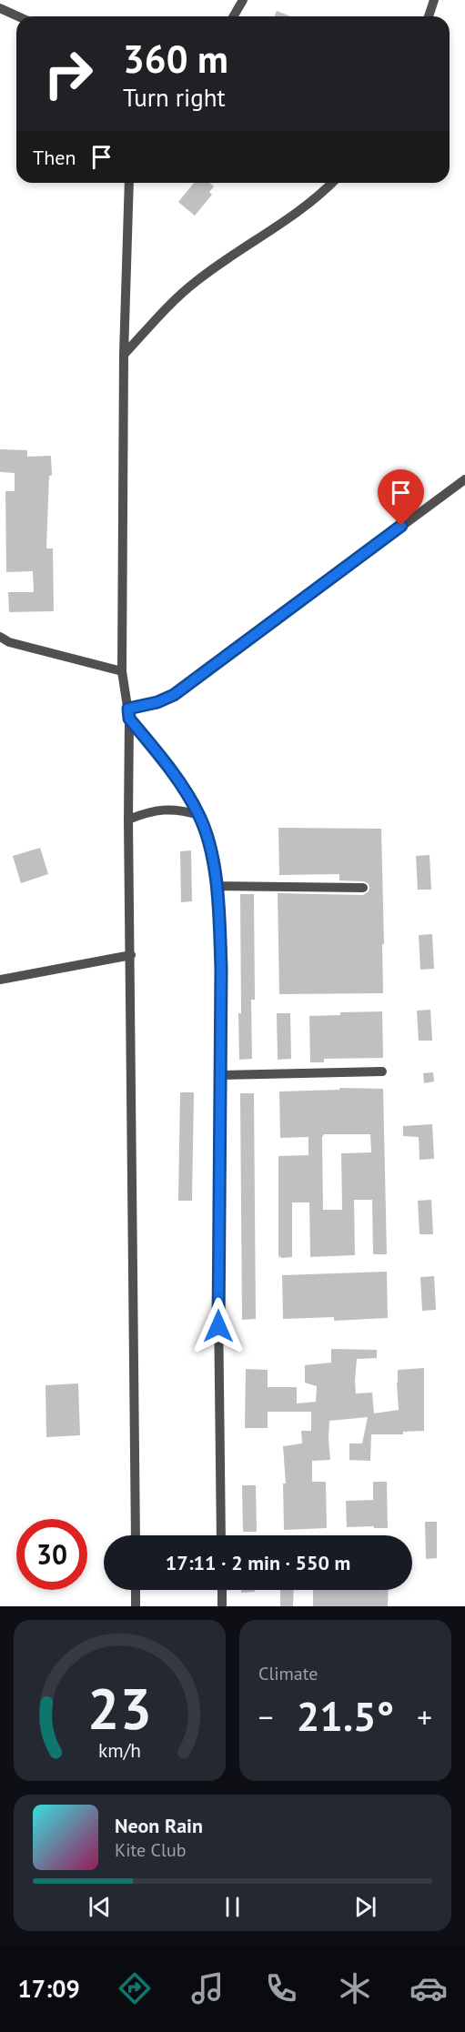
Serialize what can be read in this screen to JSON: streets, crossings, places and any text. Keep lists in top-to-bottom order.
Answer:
{
  "page": {
    "turn": ["360 m", "Turn right"],
    "then": "Then",
    "limit": "30",
    "trip": "17:11 · 2 min · 550 m",
    "tile": "Climate",
    "heat": ["−", "21.5°", "+"],
    "song": ["Neon Rain", "Kite Club"],
    "tabs": "17:09",
    "gauge": ["23", "km/h"]
  }
}
